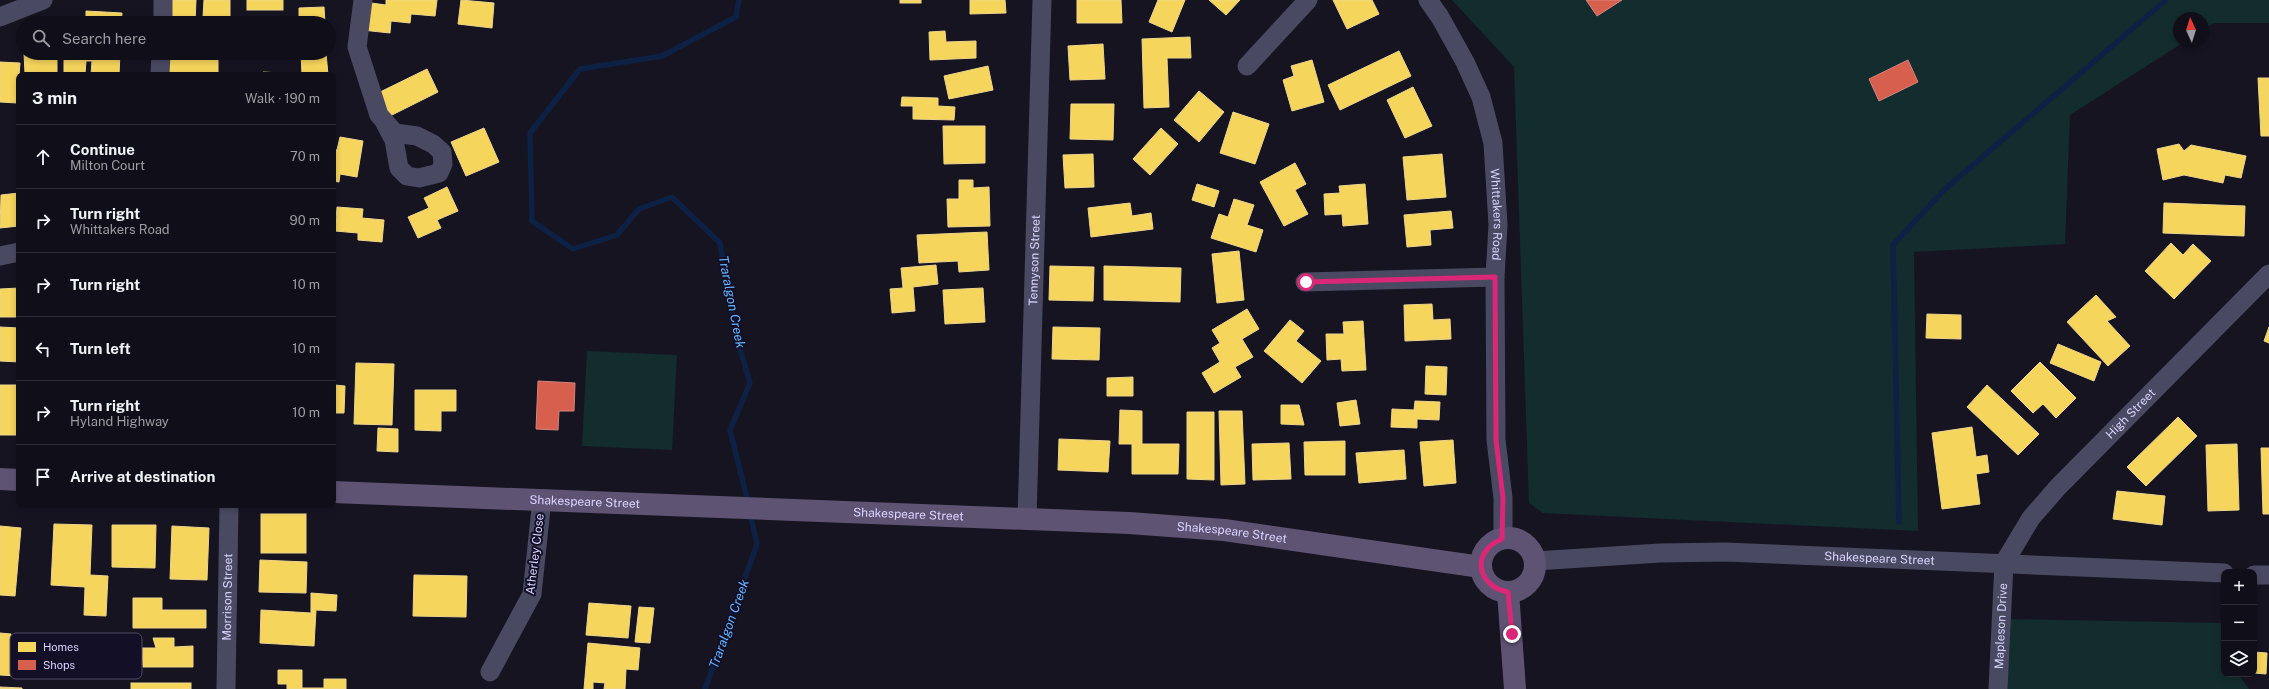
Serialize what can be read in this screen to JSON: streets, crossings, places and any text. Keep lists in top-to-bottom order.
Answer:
{
  "streets": {
    "main road": ["Shakespeare Street"],
    "street": [
      "Whittakers Road",
      "Tennyson Street",
      "High Street",
      "Atherley Close",
      "Morrison Street",
      "Mapleson Drive"
    ]
  },
  "crossings": [
    ["Whittakers Road", "Shakespeare Street"],
    ["Tennyson Street", "Shakespeare Street"],
    ["High Street", "Shakespeare Street"],
    ["High Street", "Mapleson Drive"],
    ["Shakespeare Street", "Atherley Close"],
    ["Shakespeare Street", "Mapleson Drive"]
  ],
  "water": ["Traralgon Creek"],
  "legend": ["Homes", "Shops"],
  "north": "top",
  "page": {
    "search": "Search here",
    "heading": ["3 min", "Walk · 190 m"],
    "list": [
      ["Continue", "Milton Court", "70 m"],
      ["Turn right", "Whittakers Road", "90 m"],
      ["Turn right", "10 m"],
      ["Turn left", "10 m"],
      ["Turn right", "Hyland Highway", "10 m"],
      "Arrive at destination"
    ],
    "map_buttons": ["+", "−"]
  }
}
